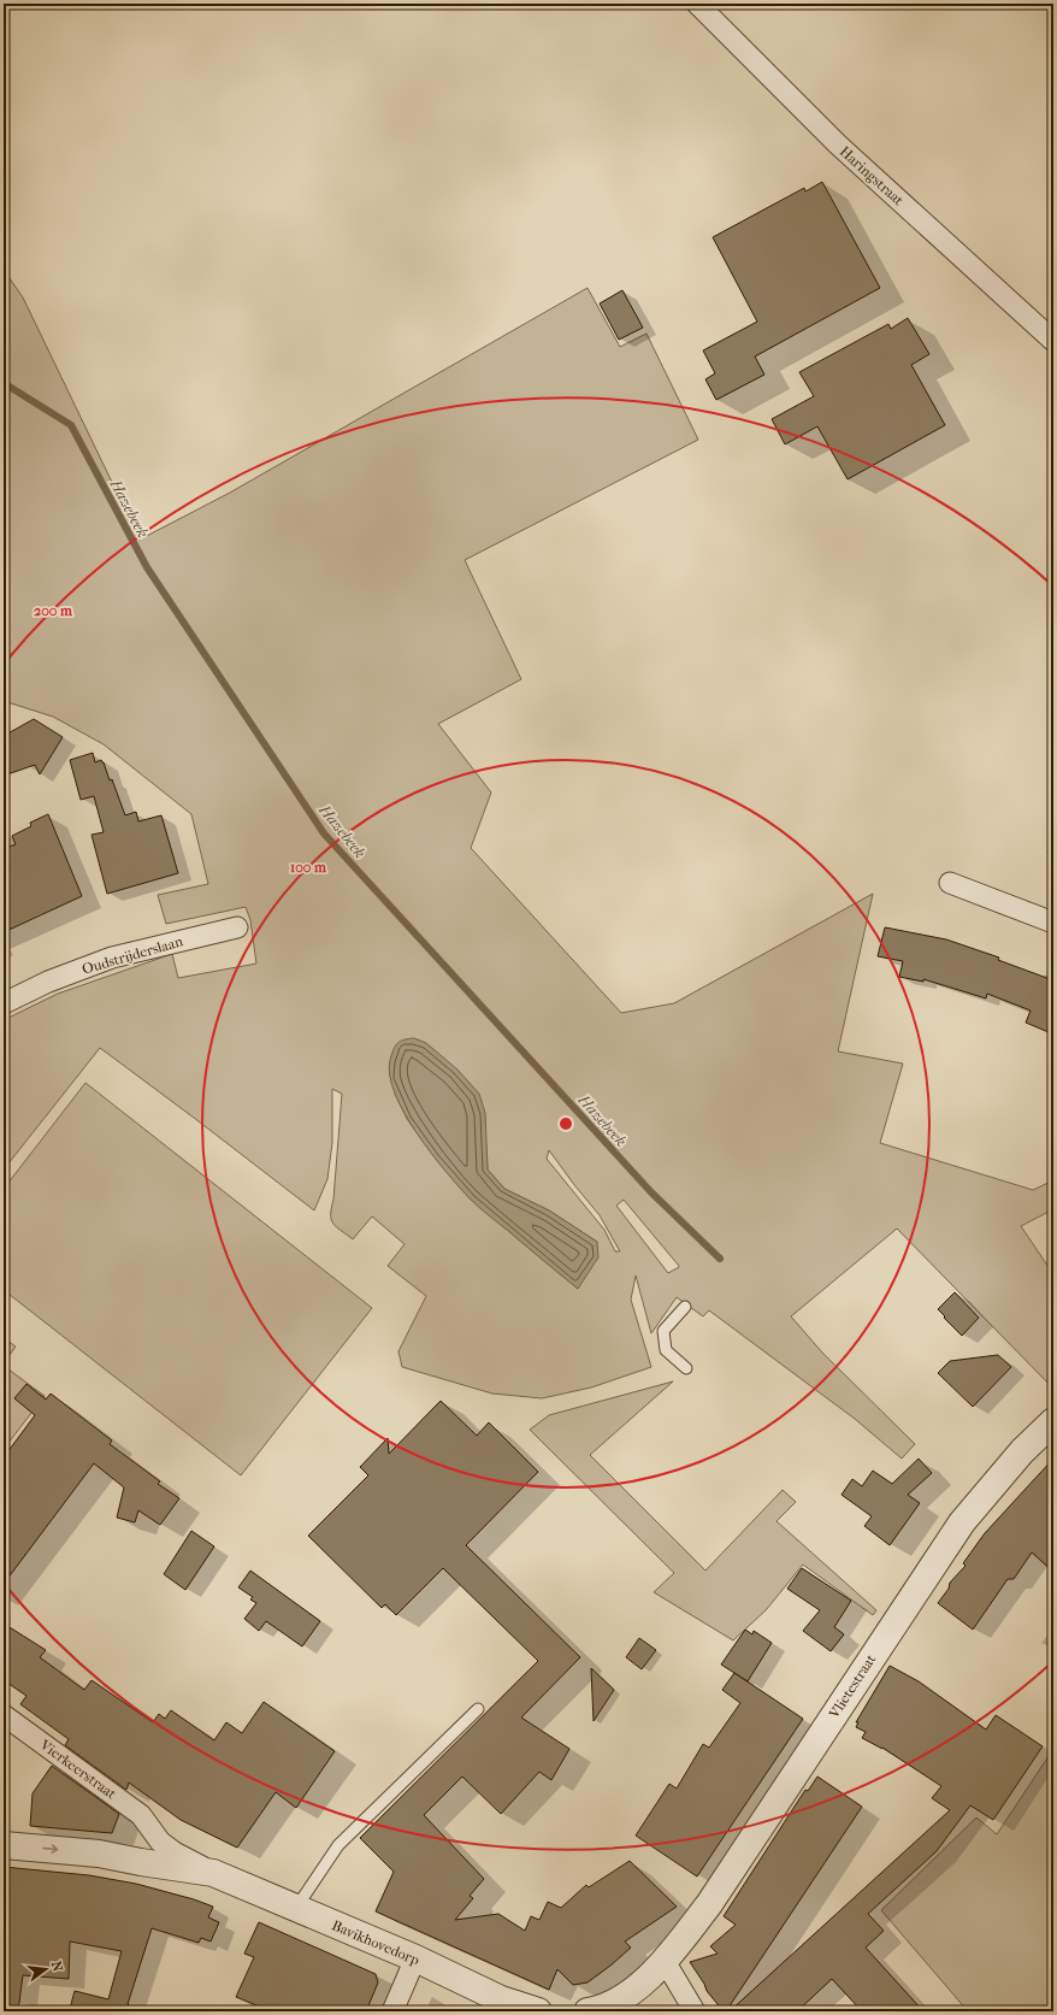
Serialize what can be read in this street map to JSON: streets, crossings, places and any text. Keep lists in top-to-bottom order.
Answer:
{
  "streets": {
    "street": [
      "Haringstraat",
      "Oudstrijderslaan",
      "Vlietestraat",
      "Vierkeerstraat",
      "Bavikhovedorp"
    ]
  },
  "crossings": [
    ["Vierkeerstraat", "Bavikhovedorp"]
  ],
  "water": ["Hazebeek"],
  "north": "right",
  "rings": ["200 m", "100 m"]
}
